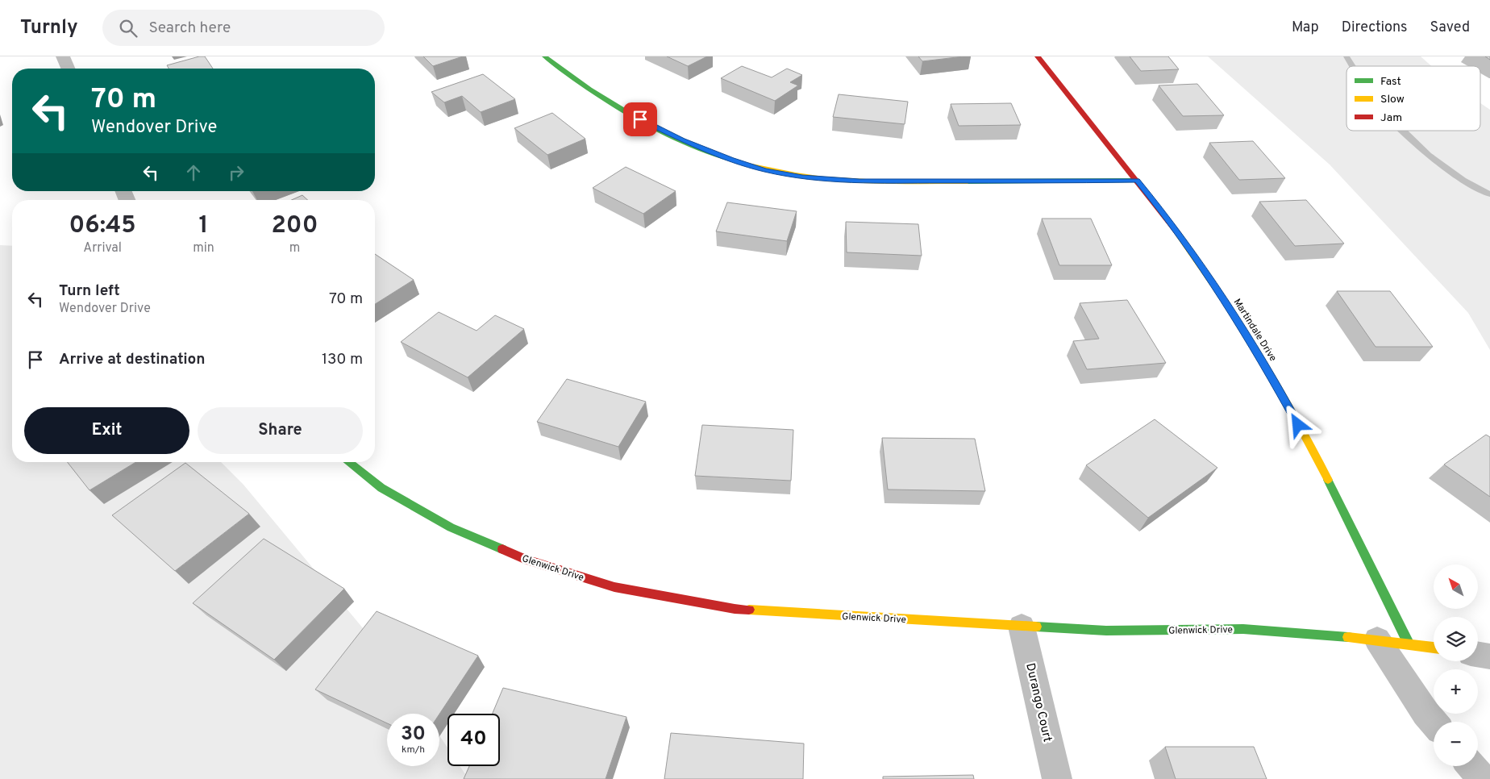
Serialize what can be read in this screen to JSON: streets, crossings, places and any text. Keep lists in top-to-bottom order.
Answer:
{
  "streets": {
    "street": ["Martindale Drive", "Glenwick Drive", "Durango Court"]
  },
  "crossings": [
    ["Martindale Drive", "Glenwick Drive"],
    ["Glenwick Drive", "Durango Court"]
  ],
  "legend": ["Fast", "Slow", "Jam"],
  "north": "top left",
  "page": {
    "header": "Turnly",
    "search": "Search here",
    "nav": ["Map", "Directions", "Saved"],
    "turn": ["70 m", "Wendover Drive"],
    "eta": [
      "06:45",
      "Arrival",
      "1",
      "min",
      "200",
      "m"
    ],
    "list": [
      {
        "name": "Turn left",
        "note": "Wendover Drive",
        "value": "70 m"
      },
      {
        "name": "Arrive at destination",
        "value": "130 m"
      }
    ],
    "buttons": ["Exit", "Share"],
    "map_buttons": ["+", "−"],
    "speed": "30 km/h",
    "limit": "40"
  }
}
